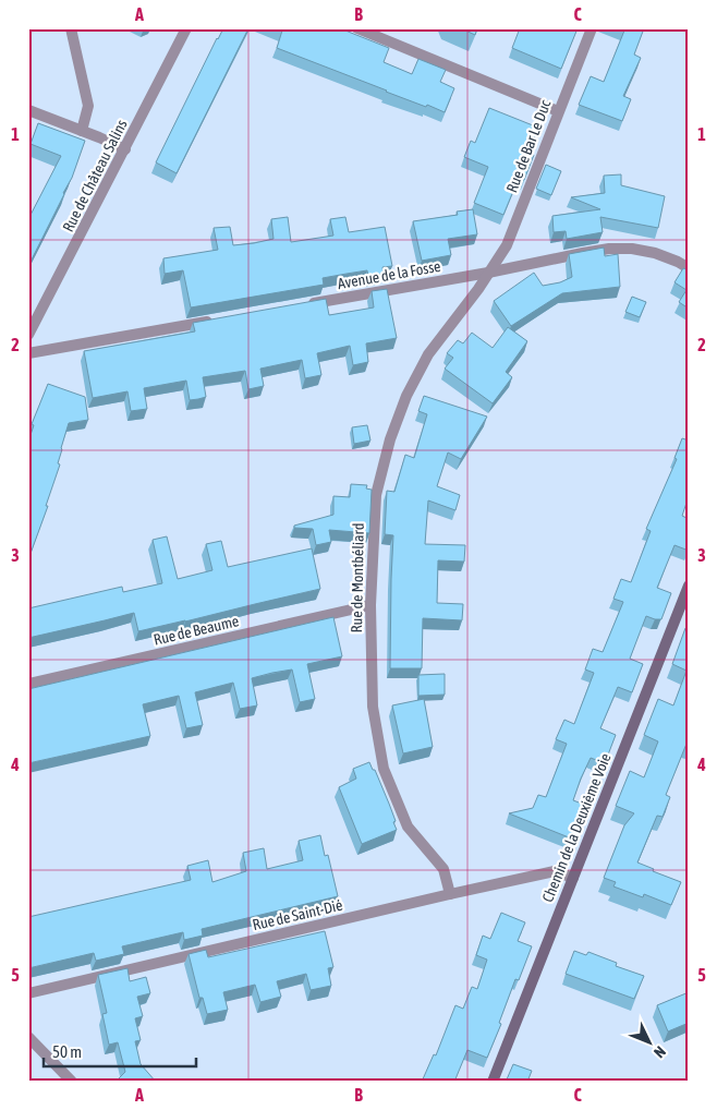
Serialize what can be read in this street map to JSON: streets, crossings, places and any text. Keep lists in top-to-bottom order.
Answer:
{
  "streets": {
    "street": [
      "Rue de Bar Le Duc",
      "Rue de Château Salins",
      "Avenue de la Fosse",
      "Rue de Montbéliard",
      "Rue de Beaume",
      "Chemin de la Deuxième Voie",
      "Rue de Saint-Dié"
    ]
  },
  "crossings": [
    ["Rue de Bar Le Duc", "Avenue de la Fosse"],
    ["Rue de Bar Le Duc", "Rue de Montbéliard"],
    ["Avenue de la Fosse", "Rue de Montbéliard"],
    ["Rue de Montbéliard", "Rue de Beaume"],
    ["Rue de Montbéliard", "Rue de Saint-Dié"],
    ["Chemin de la Deuxième Voie", "Rue de Saint-Dié"]
  ],
  "scale_bar": "50 m",
  "north": "bottom right",
  "grid": {
    "columns": ["A", "B", "C"],
    "rows": [
      "1",
      "2",
      "3",
      "4",
      "5"
    ]
  }
}
